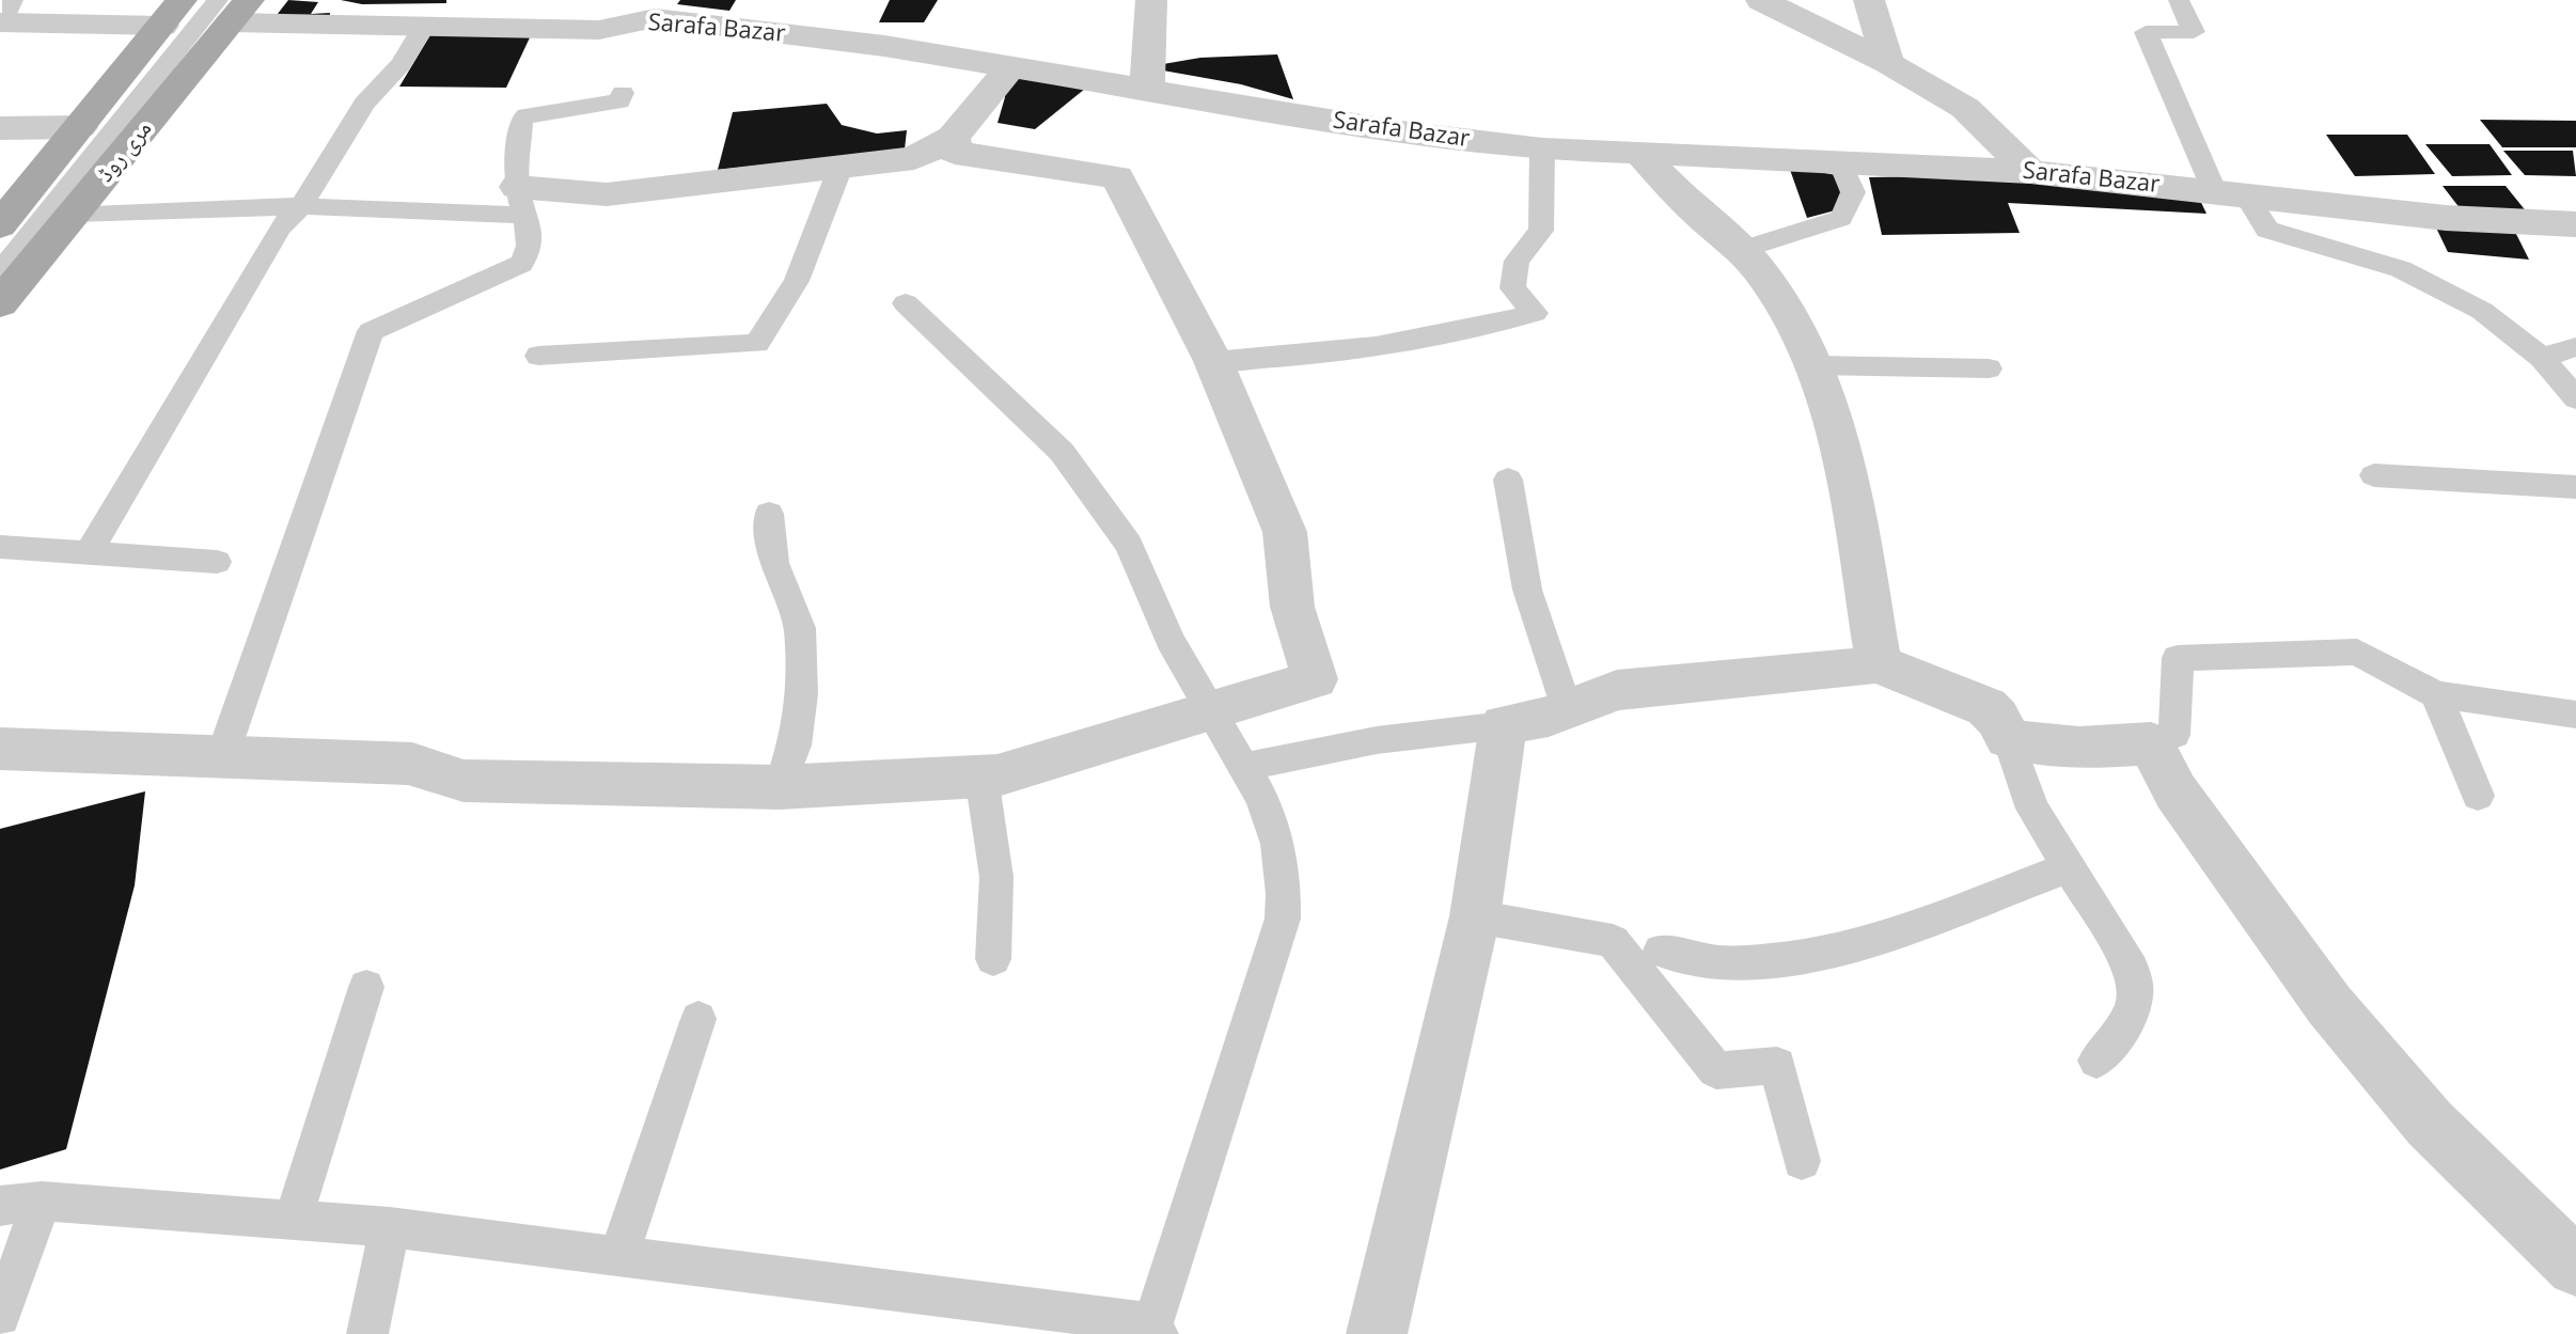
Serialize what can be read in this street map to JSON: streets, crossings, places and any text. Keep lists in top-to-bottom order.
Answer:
{
  "streets": {
    "main road": ["مری روڈ"],
    "street": ["Sarafa Bazar"]
  },
  "crossings": [
    ["Sarafa Bazar", "مری روڈ"]
  ]
}
